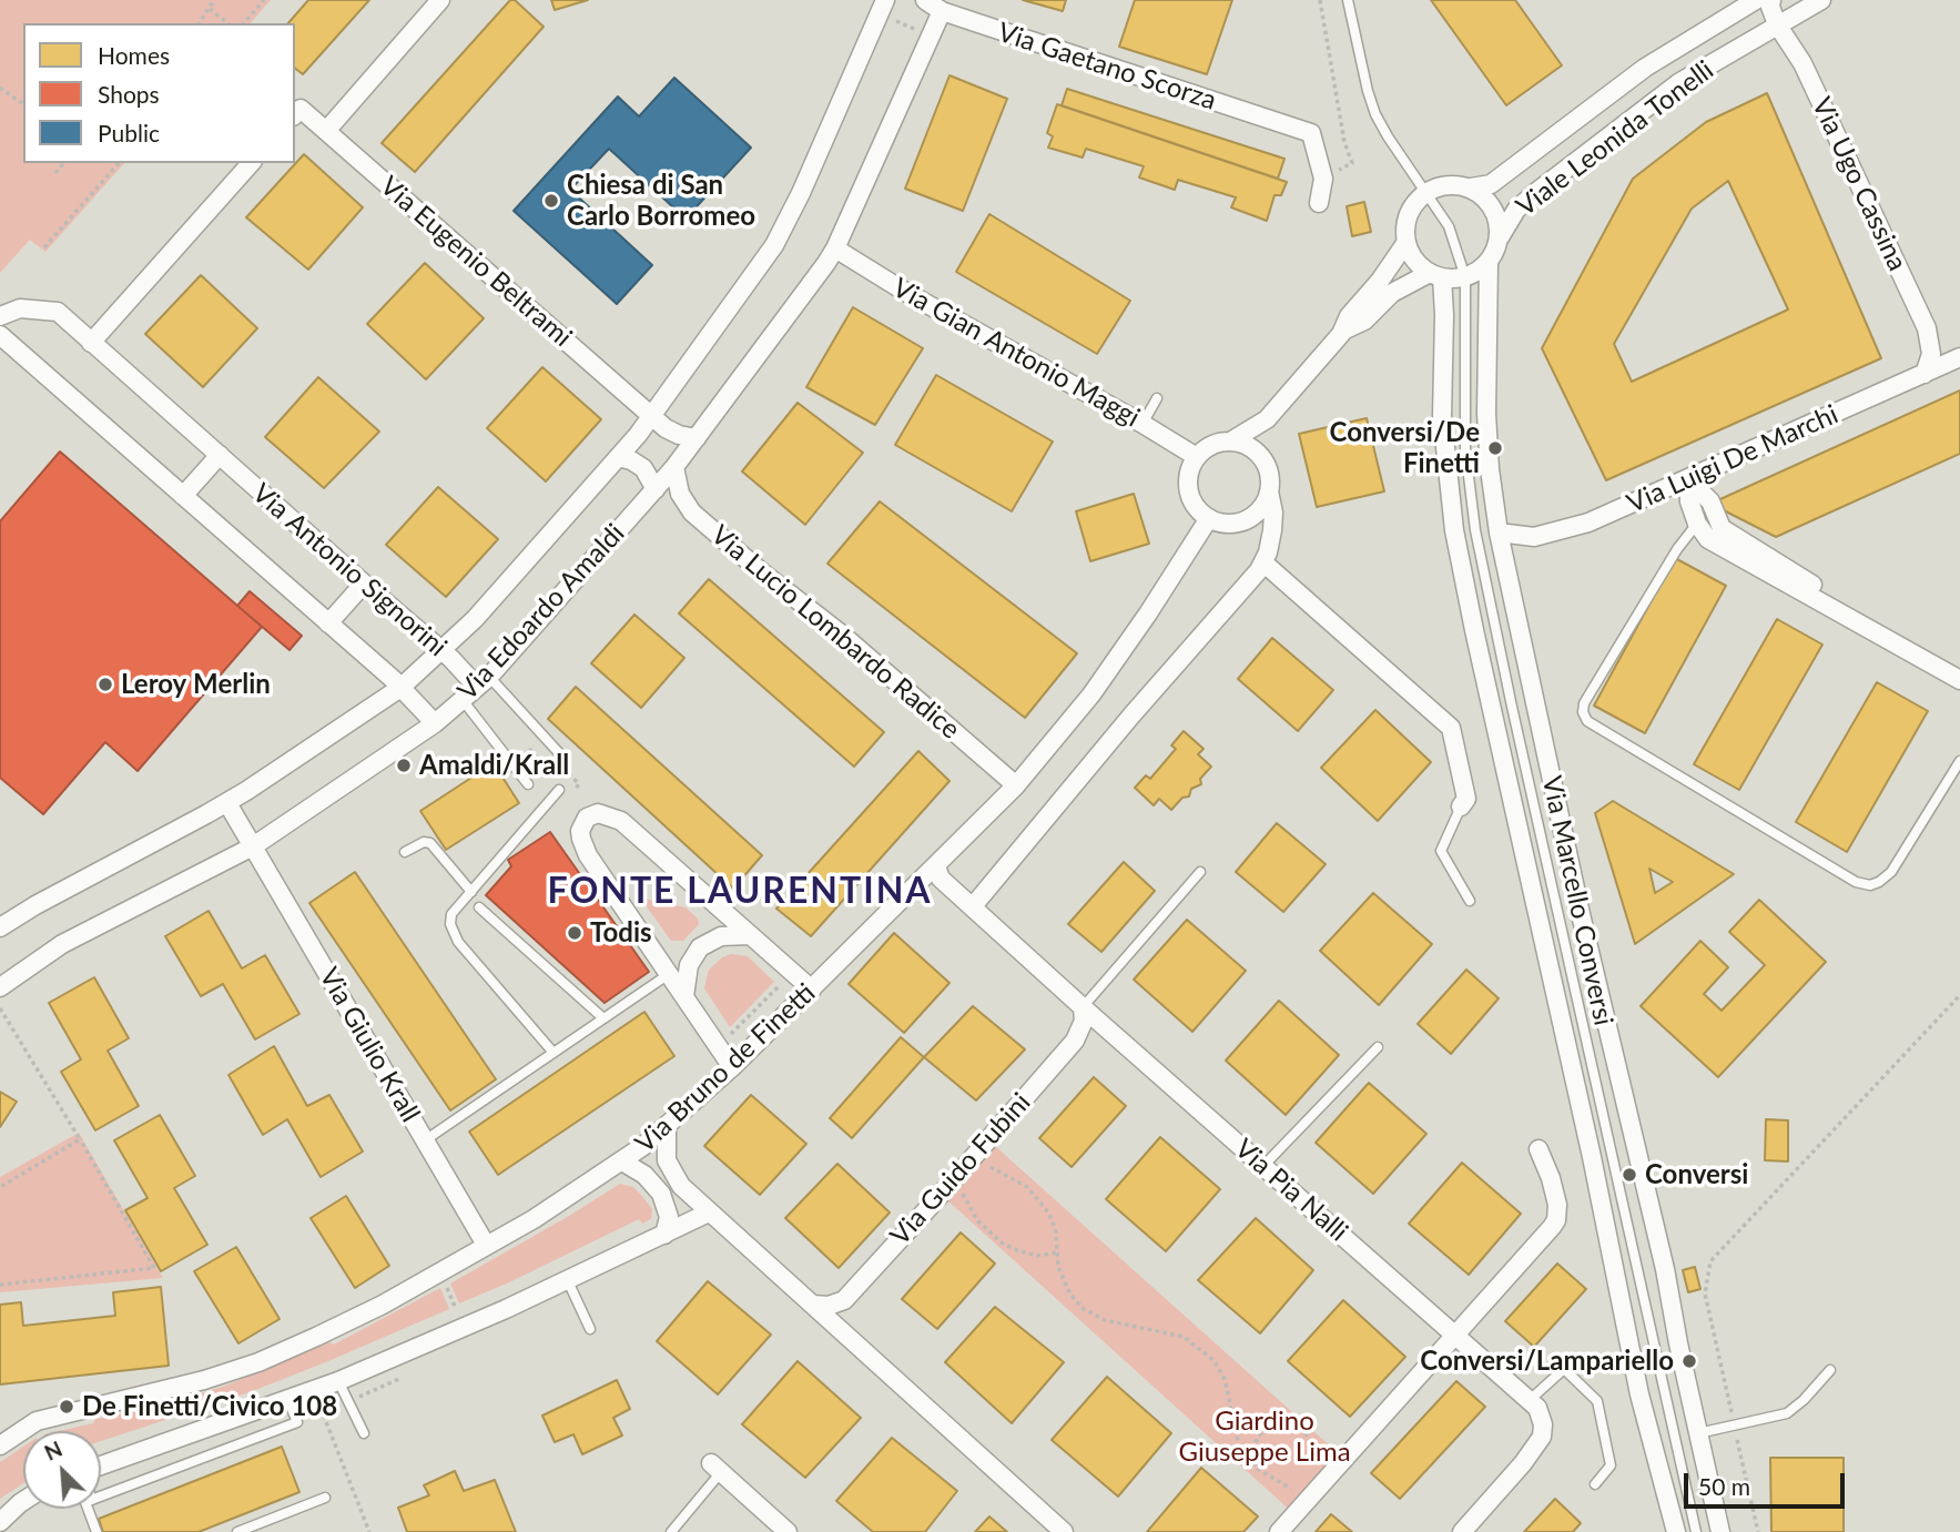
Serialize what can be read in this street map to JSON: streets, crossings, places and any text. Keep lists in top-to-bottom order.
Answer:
{
  "streets": {
    "street": [
      "Via Gaetano Scorza",
      "Viale Leonida Tonelli",
      "Via Ugo Cassina",
      "Via Eugenio Beltrami",
      "Via Gian Antonio Maggi",
      "Via Luigi De Marchi",
      "Via Antonio Signorini",
      "Via Edoardo Amaldi",
      "Via Lucio Lombardo Radice",
      "Via Marcello Conversi",
      "Via Giulio Krall",
      "Via Bruno de Finetti",
      "Via Guido Fubini",
      "Via Pia Nalli"
    ]
  },
  "crossings": [
    ["Via Gaetano Scorza", "Via Edoardo Amaldi"],
    ["Viale Leonida Tonelli", "Via Ugo Cassina"],
    ["Viale Leonida Tonelli", "Via Marcello Conversi"],
    ["Via Ugo Cassina", "Via Luigi De Marchi"],
    ["Via Eugenio Beltrami", "Via Edoardo Amaldi"],
    ["Via Gian Antonio Maggi", "Via Edoardo Amaldi"],
    ["Via Gian Antonio Maggi", "Via Bruno de Finetti"],
    ["Via Luigi De Marchi", "Via Marcello Conversi"],
    ["Via Antonio Signorini", "Via Edoardo Amaldi"],
    ["Via Edoardo Amaldi", "Via Lucio Lombardo Radice"],
    ["Via Edoardo Amaldi", "Via Giulio Krall"],
    ["Via Lucio Lombardo Radice", "Via Bruno de Finetti"],
    ["Via Giulio Krall", "Via Bruno de Finetti"],
    ["Via Bruno de Finetti", "Via Pia Nalli"],
    ["Via Guido Fubini", "Via Pia Nalli"]
  ],
  "districts": ["FONTE LAURENTINA"],
  "parks": ["Giardino Giuseppe Lima"],
  "places": [
    "Chiesa di San Carlo Borromeo",
    "Conversi/De Finetti",
    "Leroy Merlin",
    "Amaldi/Krall",
    "Todis",
    "Conversi",
    "Conversi/Lampariello",
    "De Finetti/Civico 108"
  ],
  "legend": ["Homes", "Shops", "Public"],
  "scale_bar": "50 m",
  "north": "top left"
}
